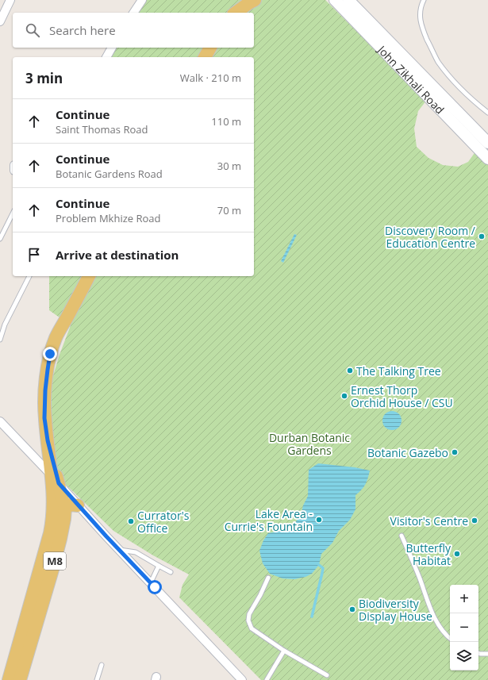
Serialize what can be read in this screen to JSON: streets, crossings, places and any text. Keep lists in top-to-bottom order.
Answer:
{
  "streets": {
    "main road": ["John Zikhali Road", "M8"]
  },
  "parks": ["Durban Botanic Gardens"],
  "places": [
    "Discovery Room / Education Centre",
    "The Talking Tree",
    "Ernest Thorp Orchid House / CSU",
    "Botanic Gazebo",
    "Lake Area - Currie's Fountain",
    "Visitor's Centre",
    "Currator's Office",
    "Butterfly Habitat",
    "Biodiversity Display House"
  ],
  "page": {
    "search": "Search here",
    "heading": ["3 min", "Walk · 210 m"],
    "list": [
      ["Continue", "Saint Thomas Road", "110 m"],
      ["Continue", "Botanic Gardens Road", "30 m"],
      ["Continue", "Problem Mkhize Road", "70 m"],
      "Arrive at destination"
    ],
    "map_buttons": ["+", "−"]
  }
}
